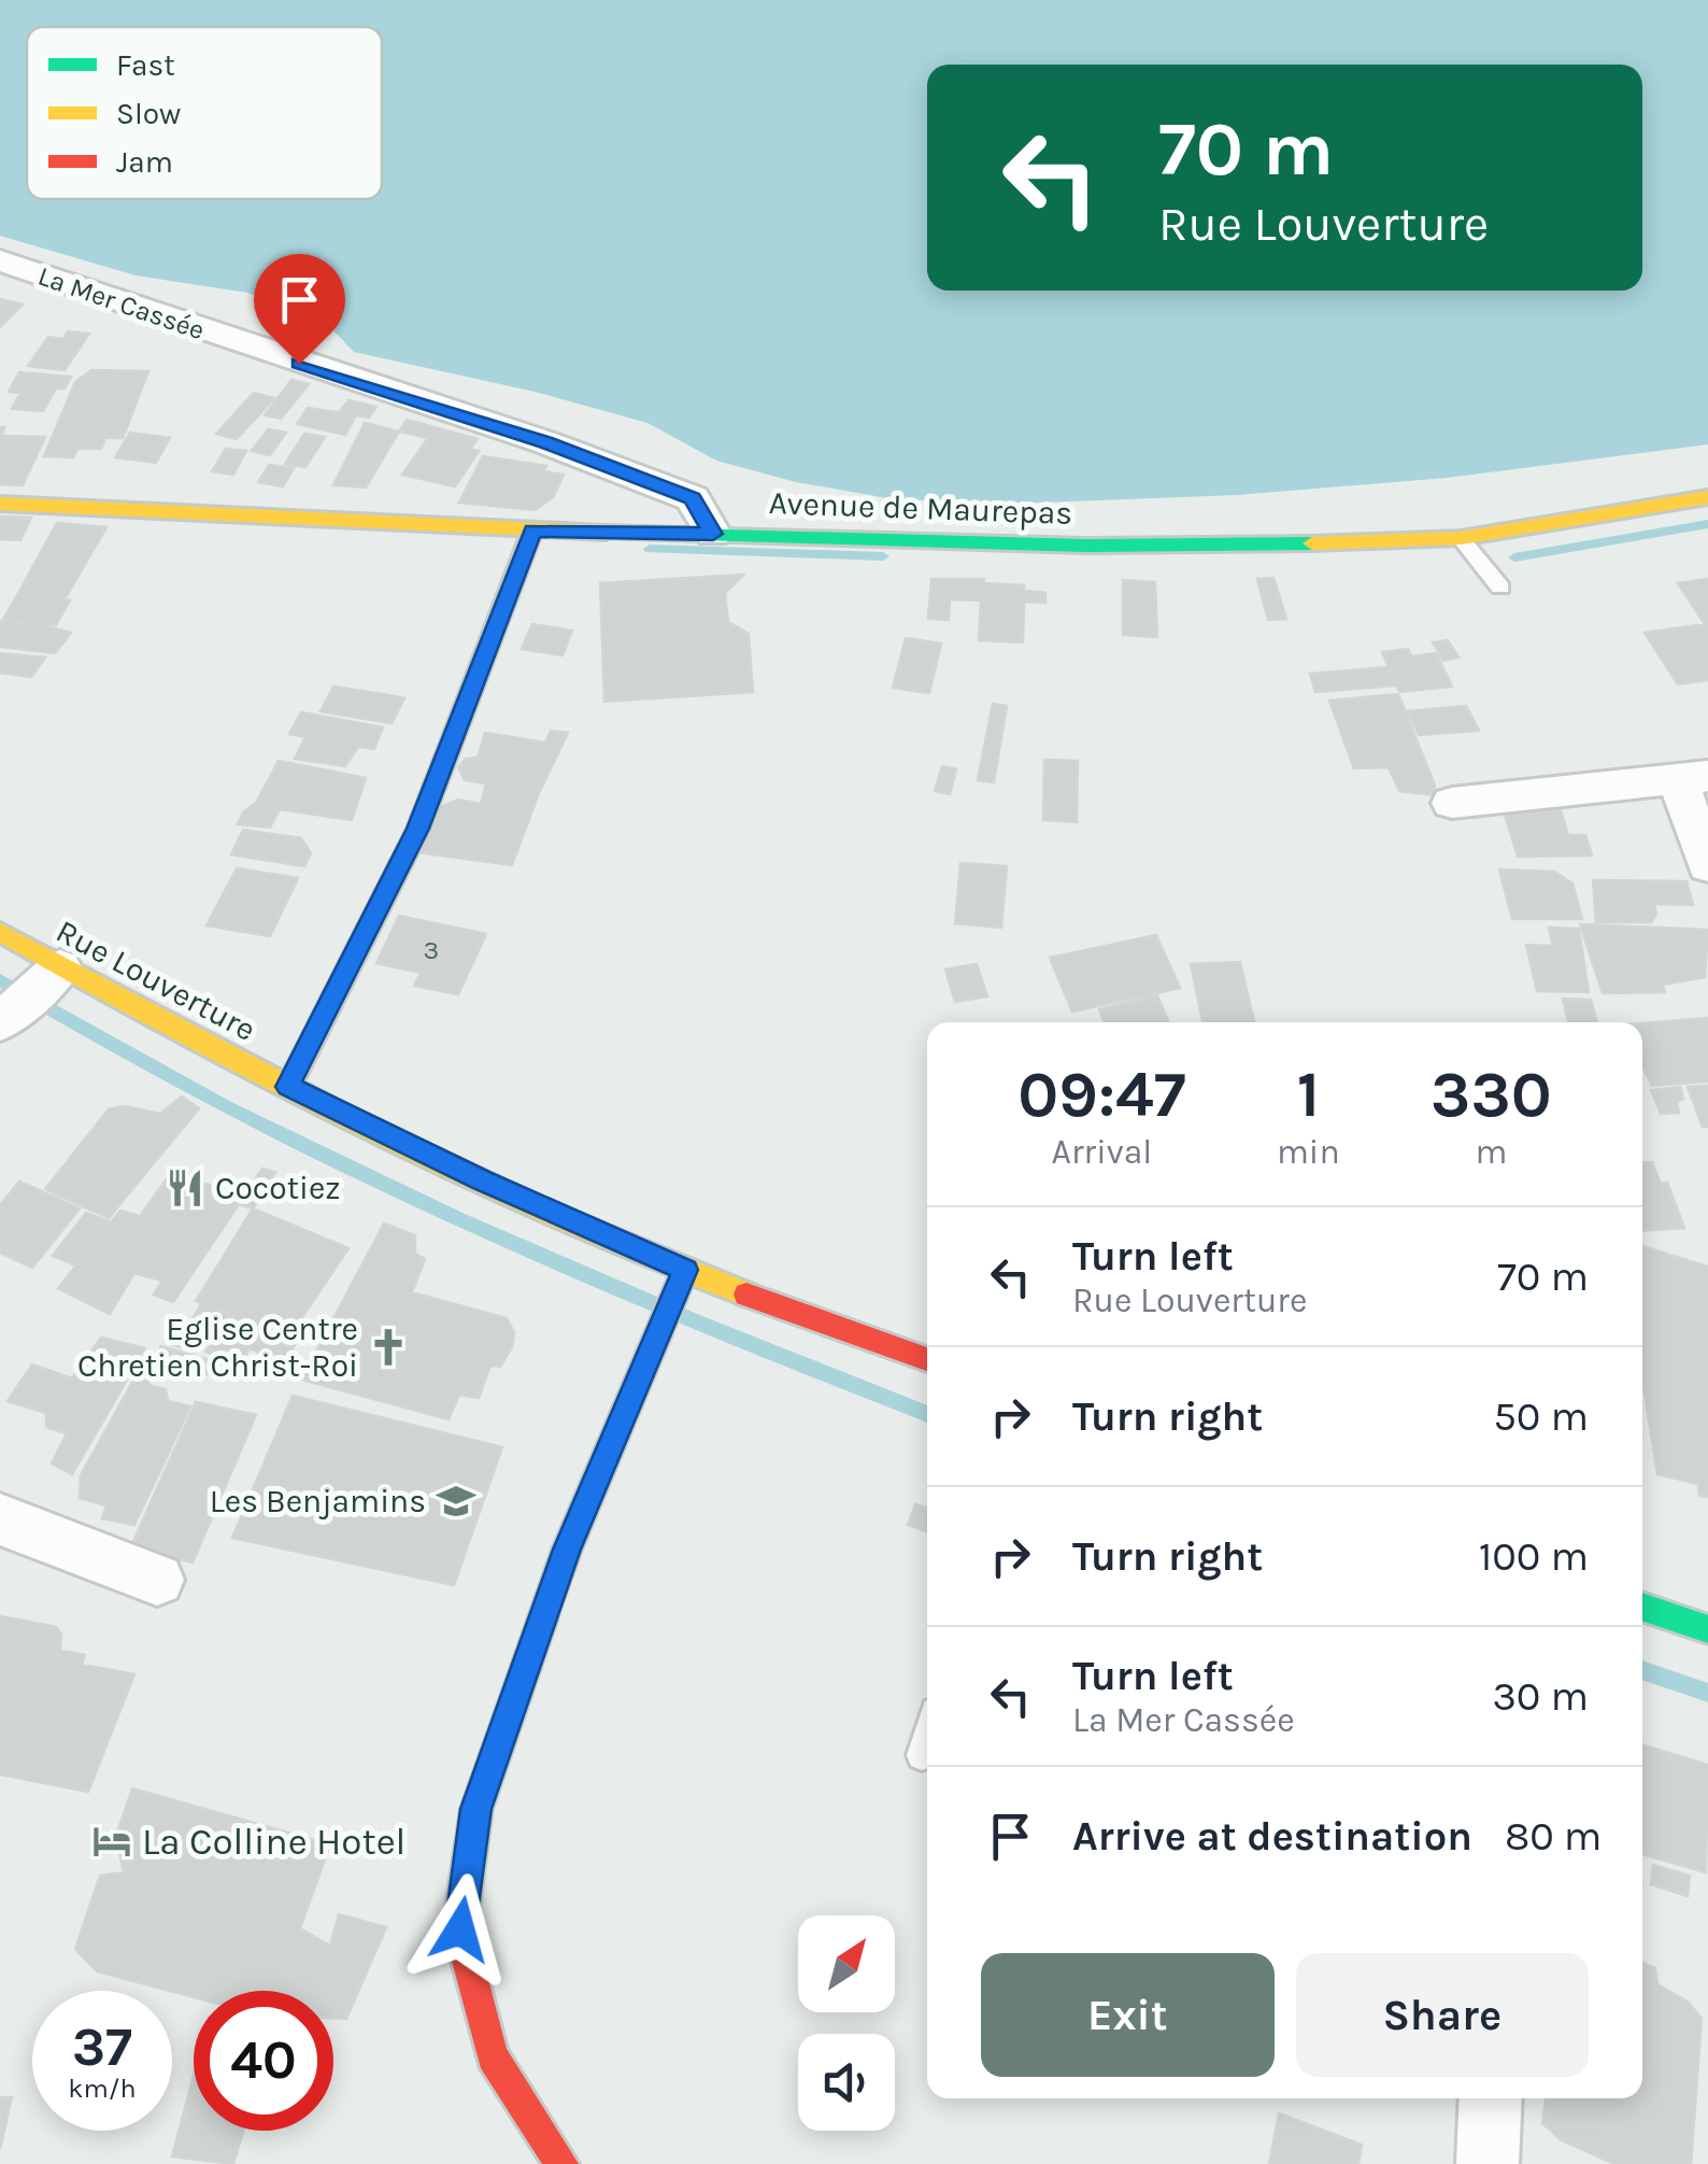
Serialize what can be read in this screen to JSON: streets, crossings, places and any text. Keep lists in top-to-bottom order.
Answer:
{
  "streets": {
    "street": ["La Mer Cassée", "Avenue de Maurepas", "Rue Louverture"]
  },
  "crossings": [
    ["La Mer Cassée", "Avenue de Maurepas"]
  ],
  "places": {
    "restaurant": ["Cocotiez"],
    "church": ["Eglise Centre Chretien Christ-Roi"],
    "school or university": ["Les Benjamins"],
    "hotel": ["La Colline Hotel"]
  },
  "house_numbers": ["3"],
  "legend": ["Fast", "Slow", "Jam"],
  "north": "top right",
  "page": {
    "turn": ["70 m", "Rue Louverture"],
    "eta": [
      "09:47",
      "Arrival",
      "1",
      "min",
      "330",
      "m"
    ],
    "list": [
      {
        "name": "Turn left",
        "note": "Rue Louverture",
        "value": "70 m"
      },
      {
        "name": "Turn right",
        "value": "50 m"
      },
      {
        "name": "Turn right",
        "value": "100 m"
      },
      {
        "name": "Turn left",
        "note": "La Mer Cassée",
        "value": "30 m"
      },
      {
        "name": "Arrive at destination",
        "value": "80 m"
      }
    ],
    "buttons": ["Exit", "Share"],
    "speed": "37 km/h",
    "limit": "40"
  }
}
